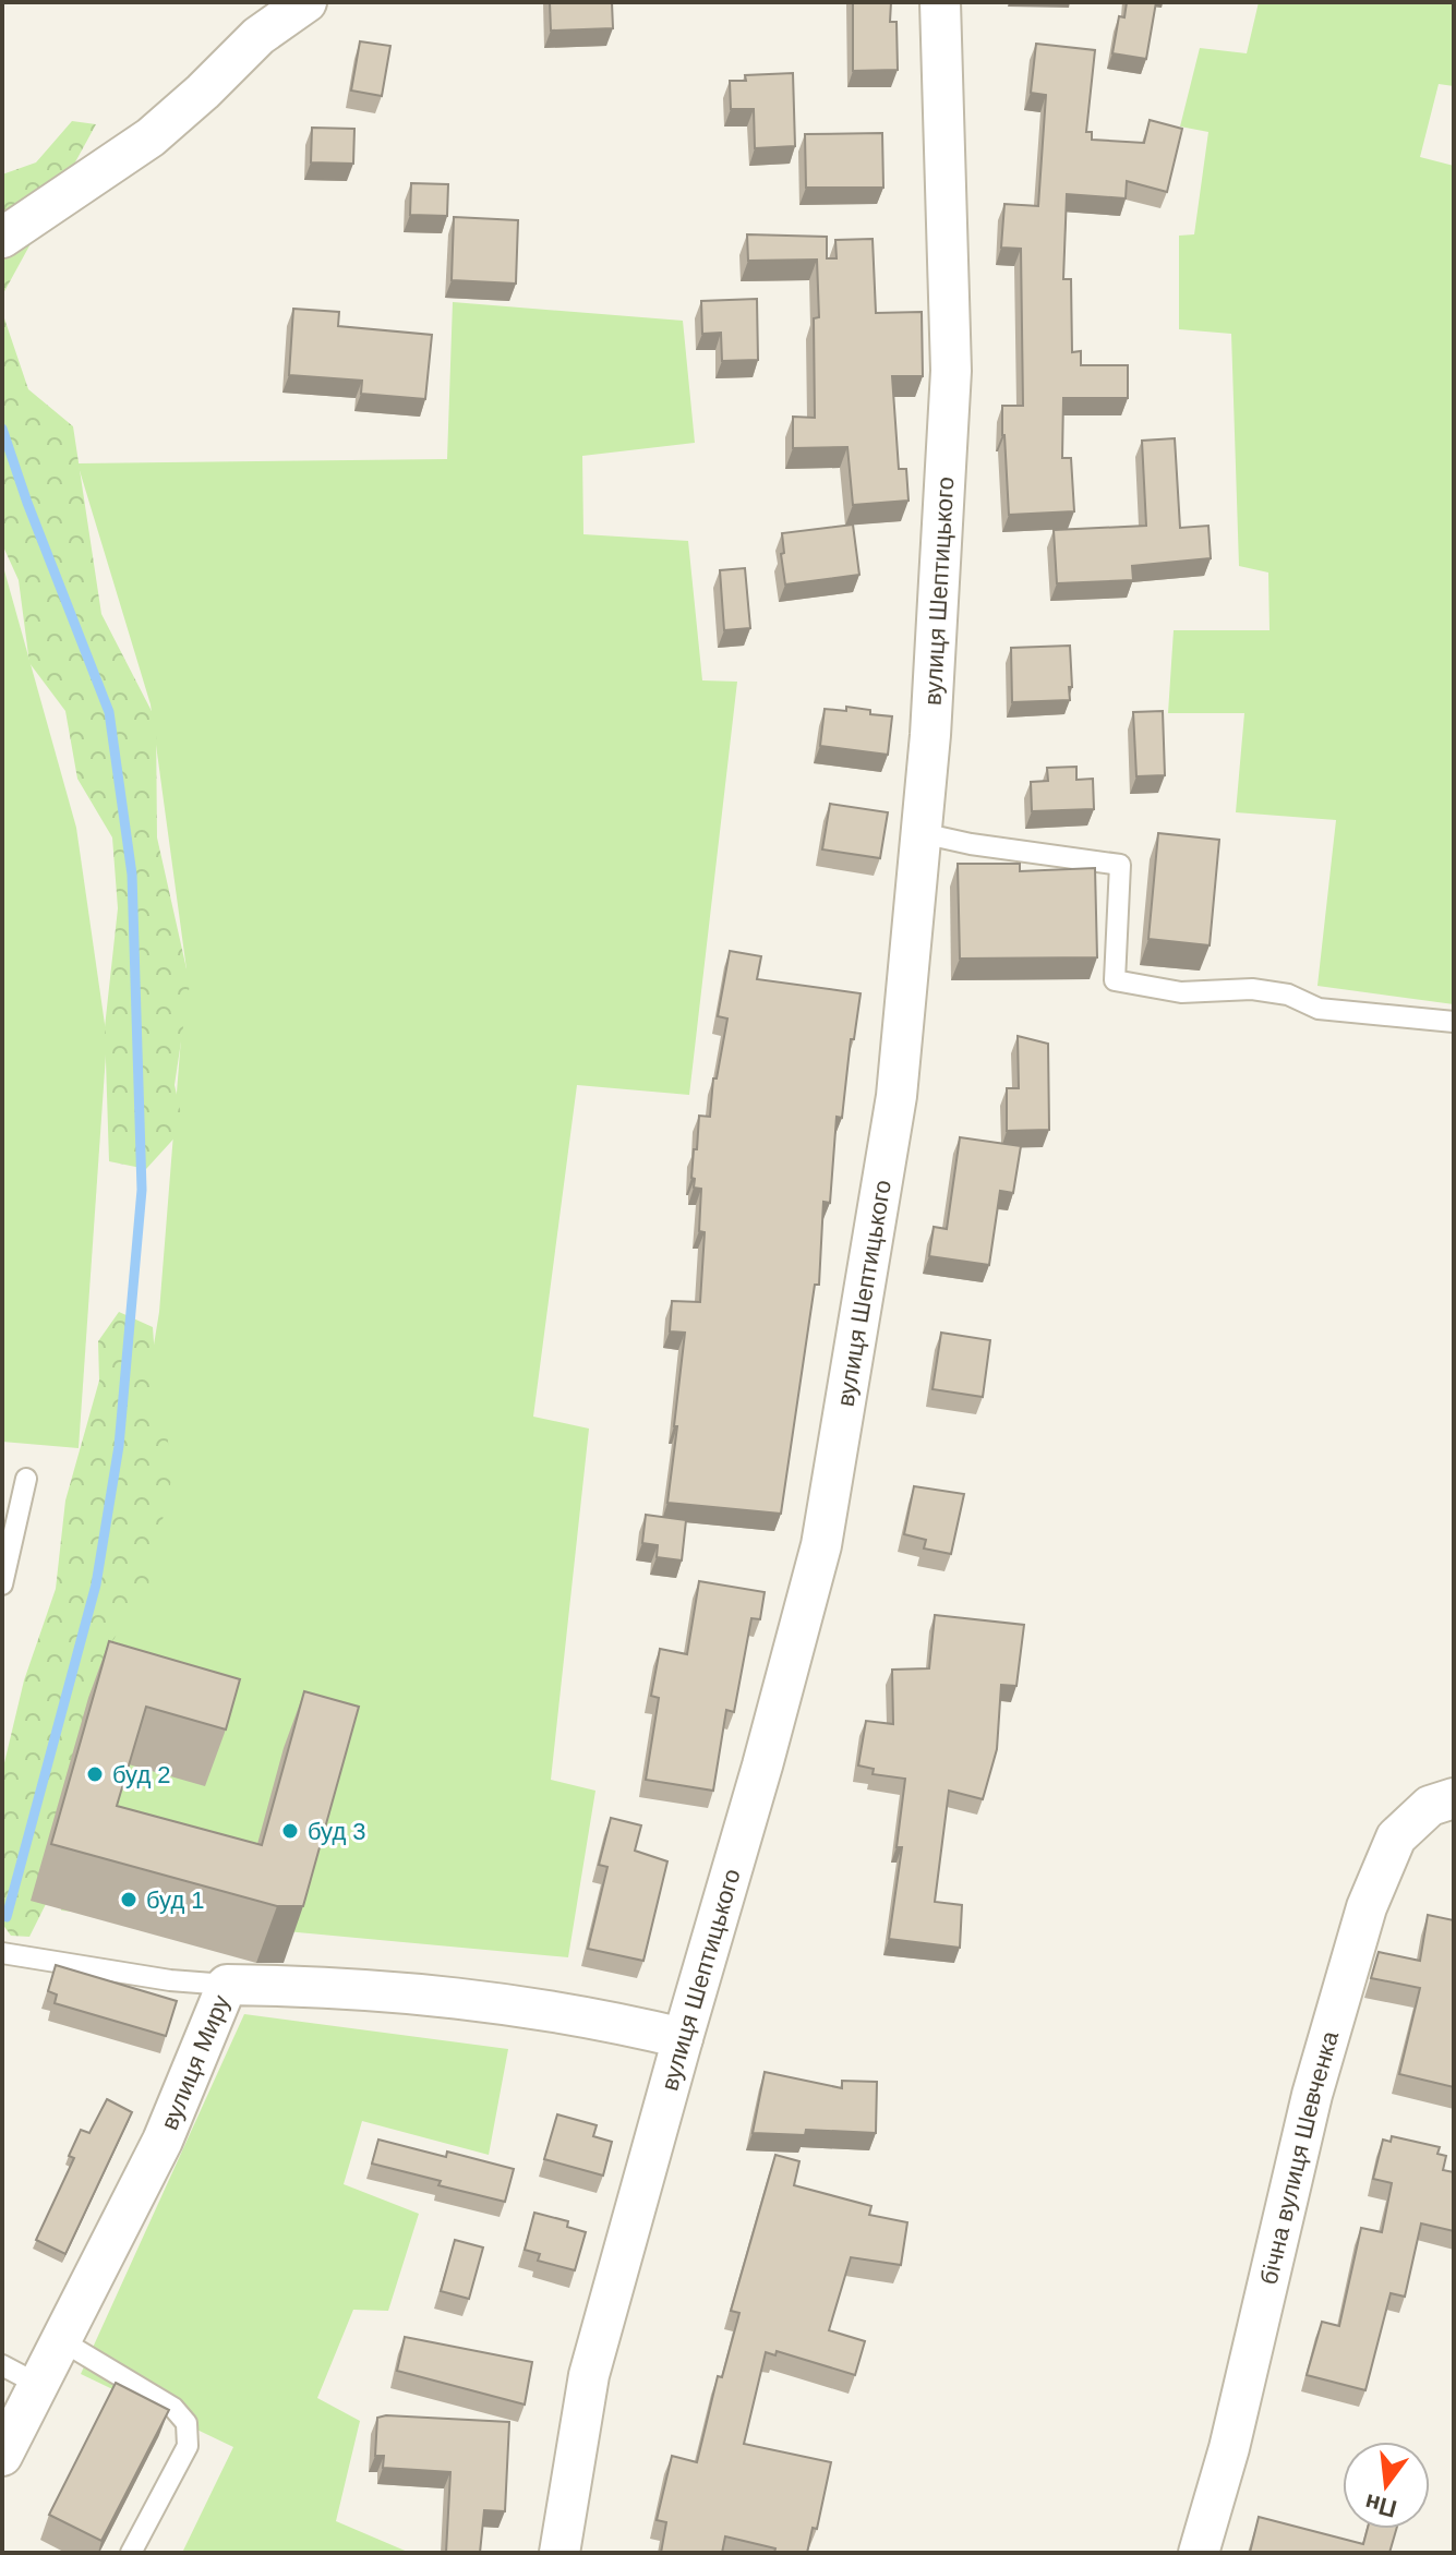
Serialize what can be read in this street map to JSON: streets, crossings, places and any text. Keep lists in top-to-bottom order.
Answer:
{
  "streets": {
    "street": ["вулиця Шептицького", "вулиця Миру", "бічна вулиця Шевченка"]
  },
  "crossings": [
    ["вулиця Шептицького", "вулиця Миру"]
  ],
  "places": ["буд 2", "буд 3", "буд 1"],
  "north": "bottom"
}
